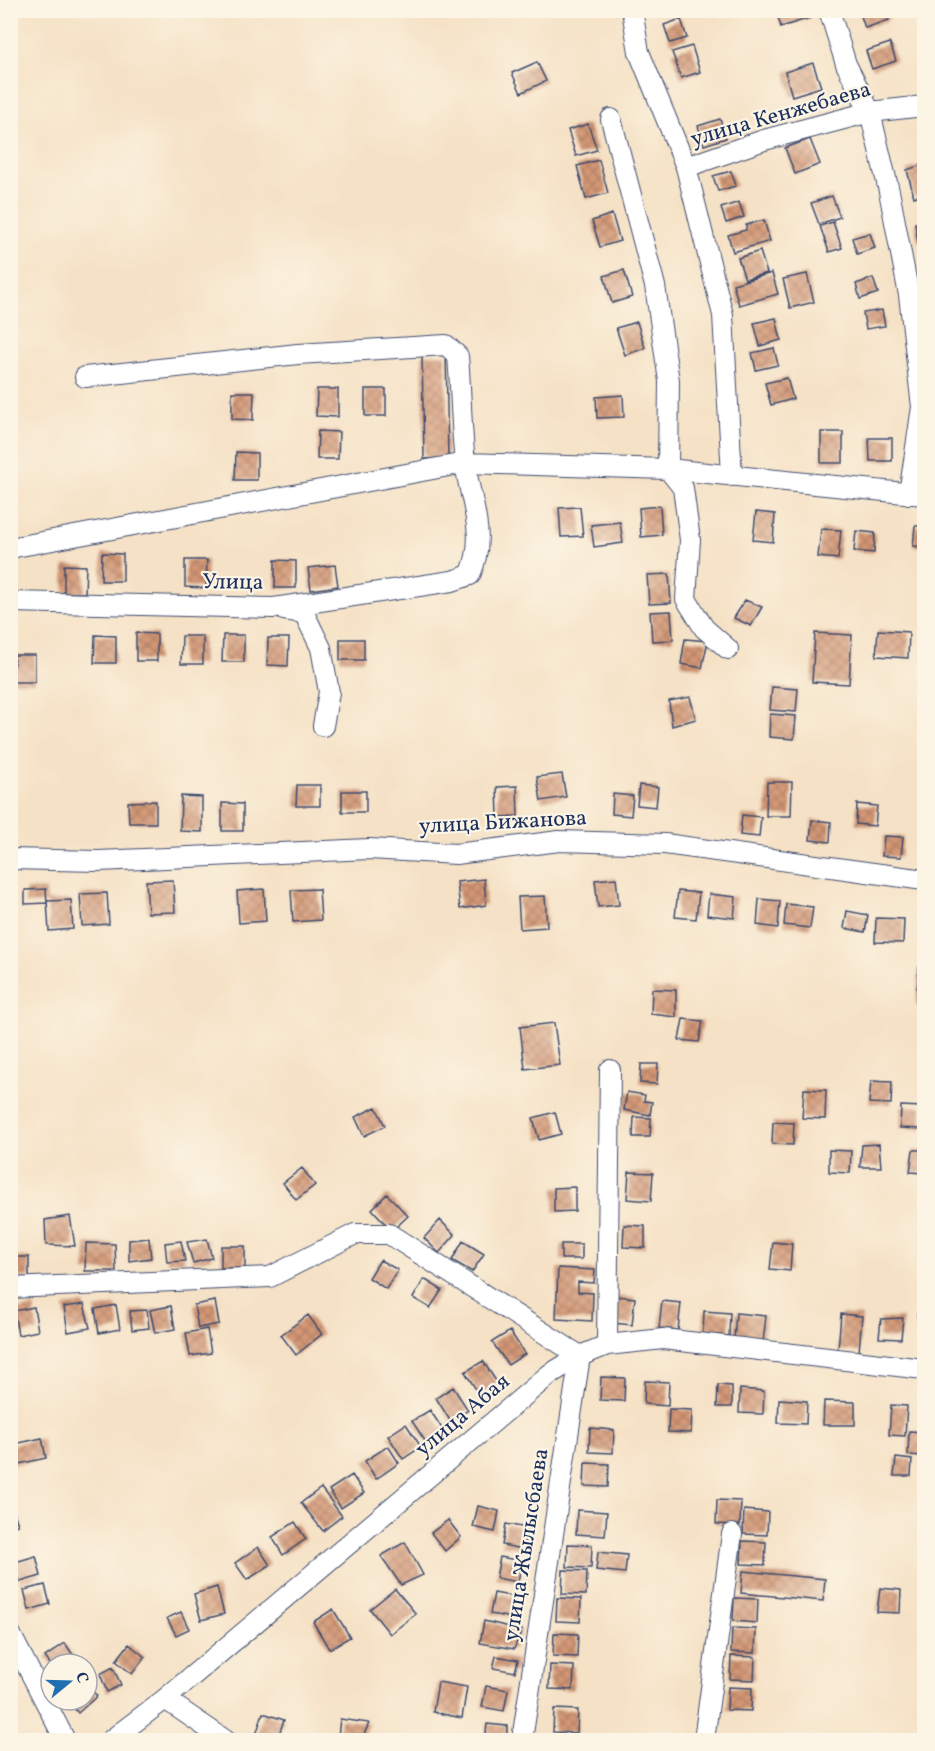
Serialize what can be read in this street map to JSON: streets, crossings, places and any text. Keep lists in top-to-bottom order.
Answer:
{
  "streets": {
    "street": [
      "улица Кенжебаева",
      "Улица",
      "улица Бижанова",
      "улица Абая",
      "улица Жылысбаева"
    ]
  },
  "crossings": [
    ["улица Абая", "улица Жылысбаева"]
  ],
  "north": "right"
}
